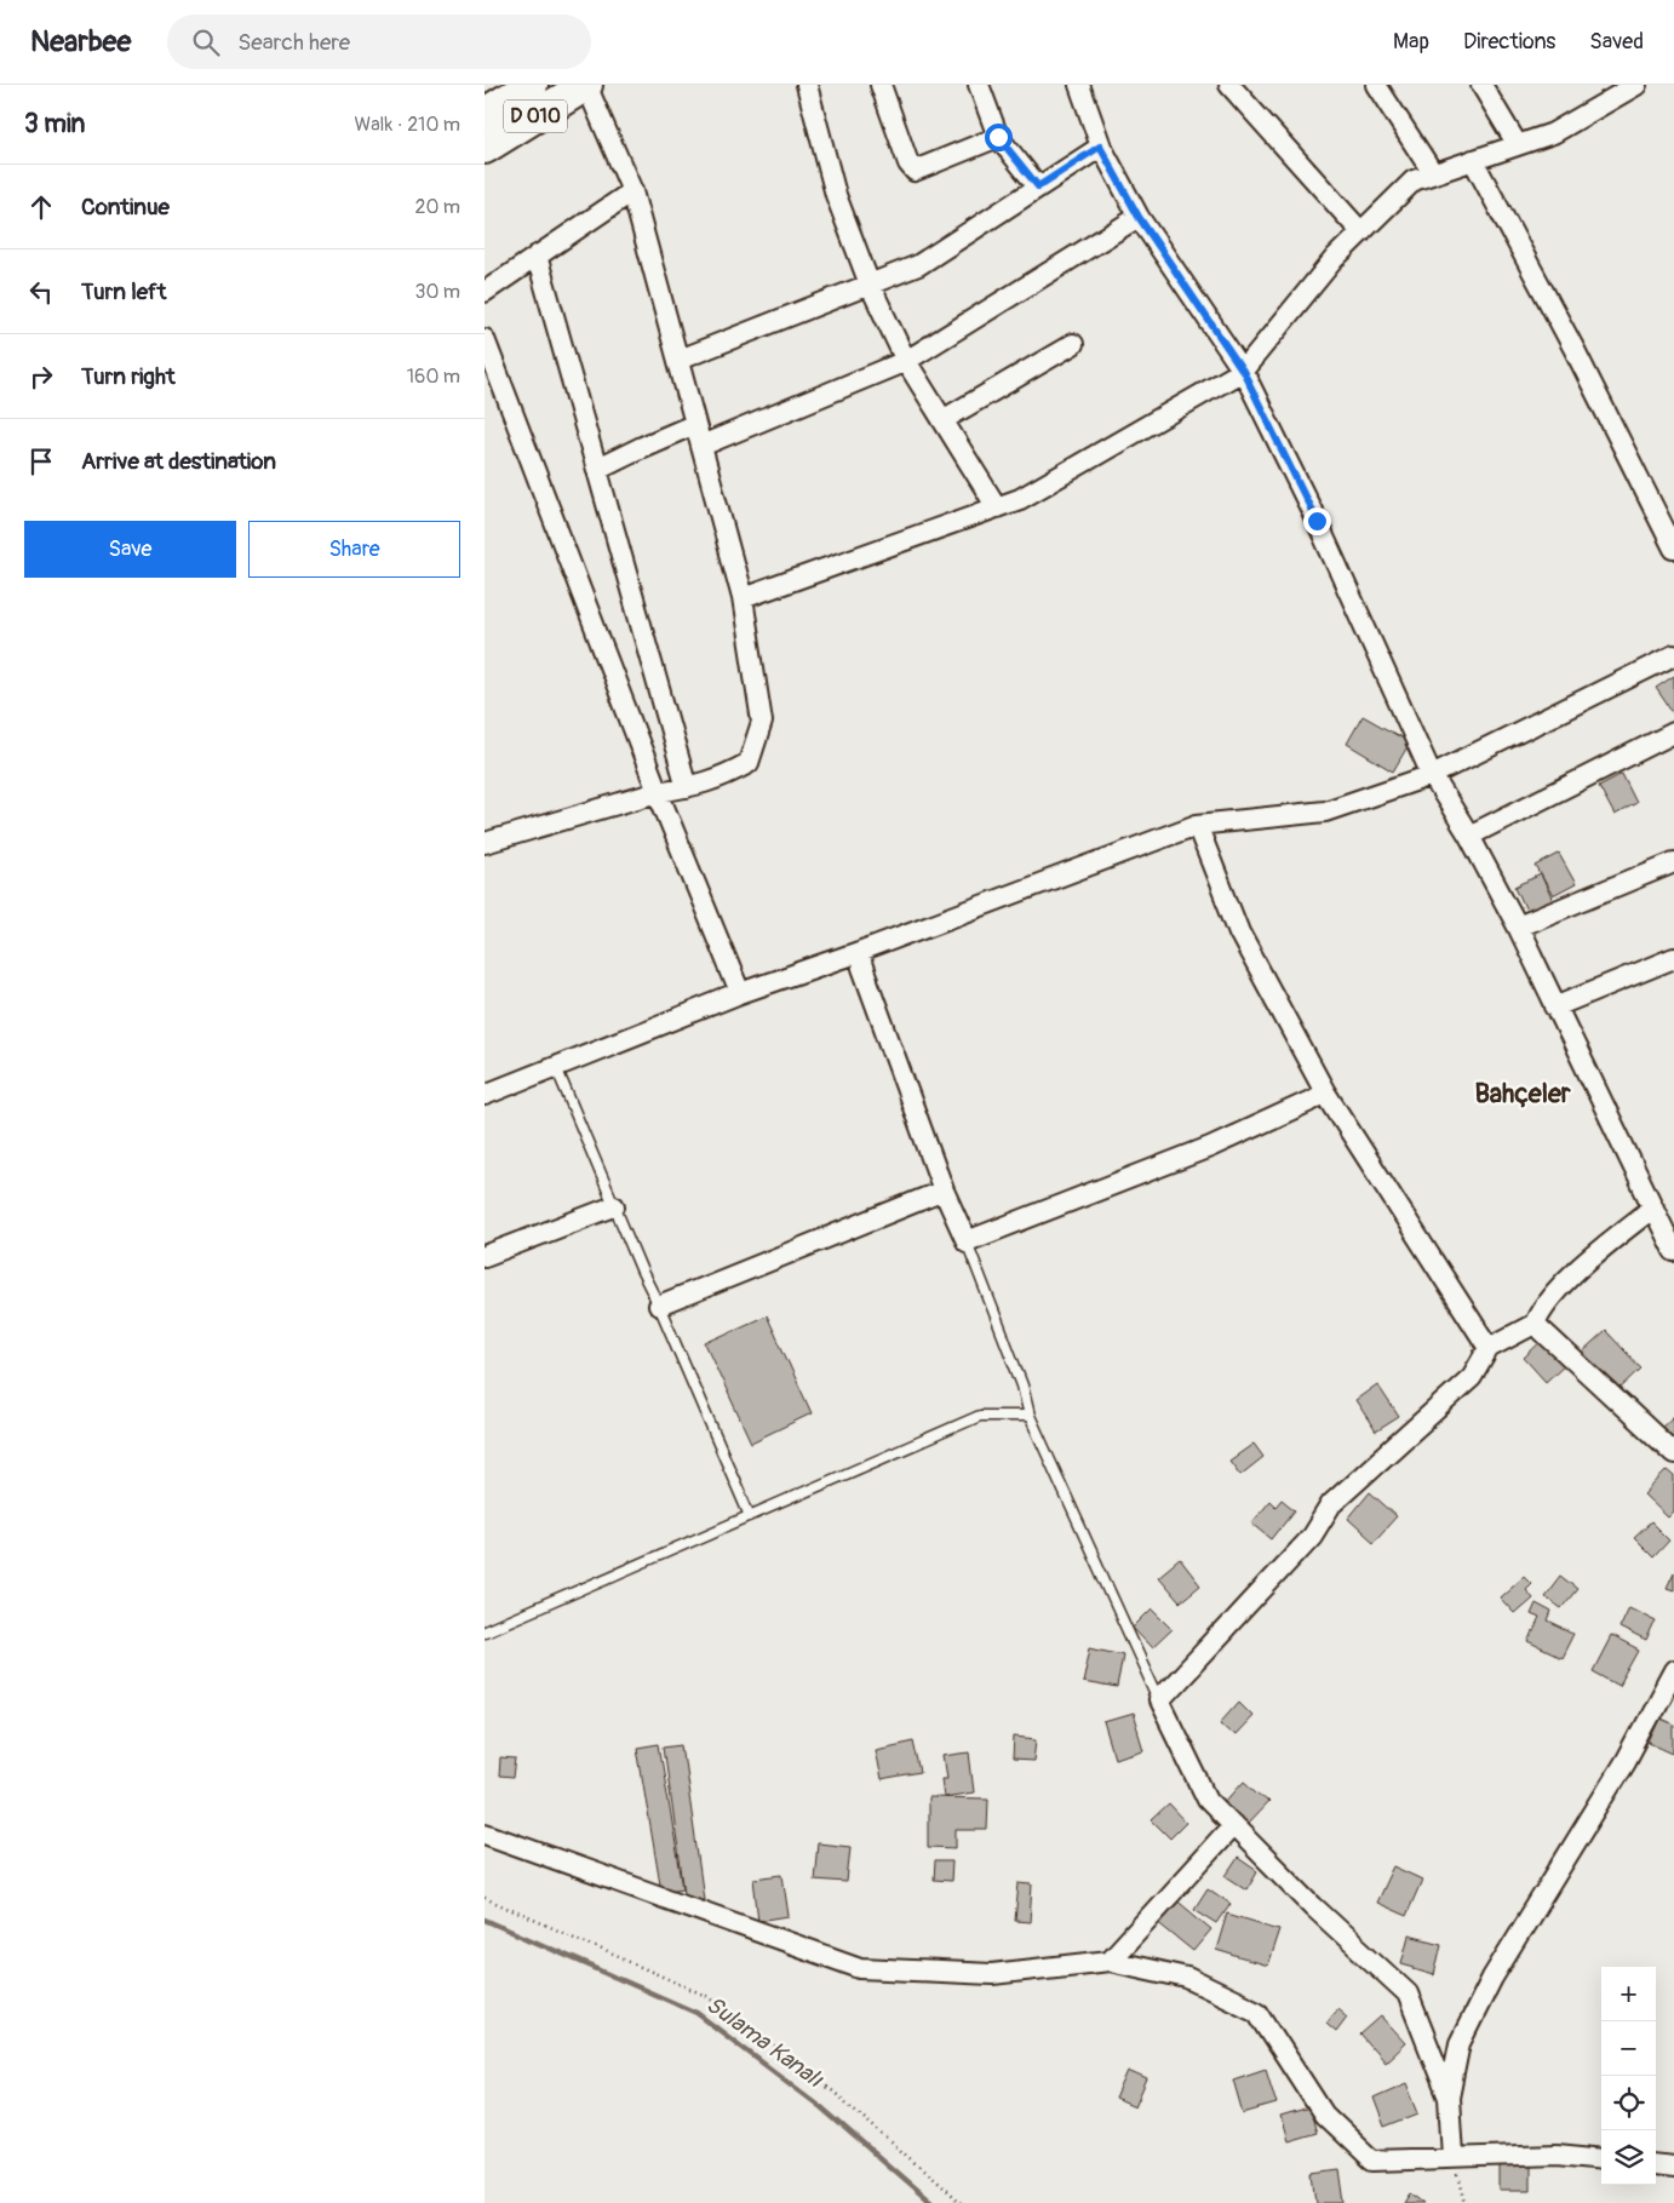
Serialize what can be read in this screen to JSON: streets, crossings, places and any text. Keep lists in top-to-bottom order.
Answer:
{
  "streets": {
    "highway": ["D 010"]
  },
  "districts": ["Bahçeler"],
  "water": ["Sulama Kanalı"],
  "page": {
    "header": "Nearbee",
    "search": "Search here",
    "nav": ["Map", "Directions", "Saved"],
    "heading": ["3 min", "Walk · 210 m"],
    "list": [
      ["Continue", "20 m"],
      ["Turn left", "30 m"],
      ["Turn right", "160 m"],
      "Arrive at destination"
    ],
    "buttons": ["Save", "Share"],
    "map_buttons": ["+", "−"]
  }
}
